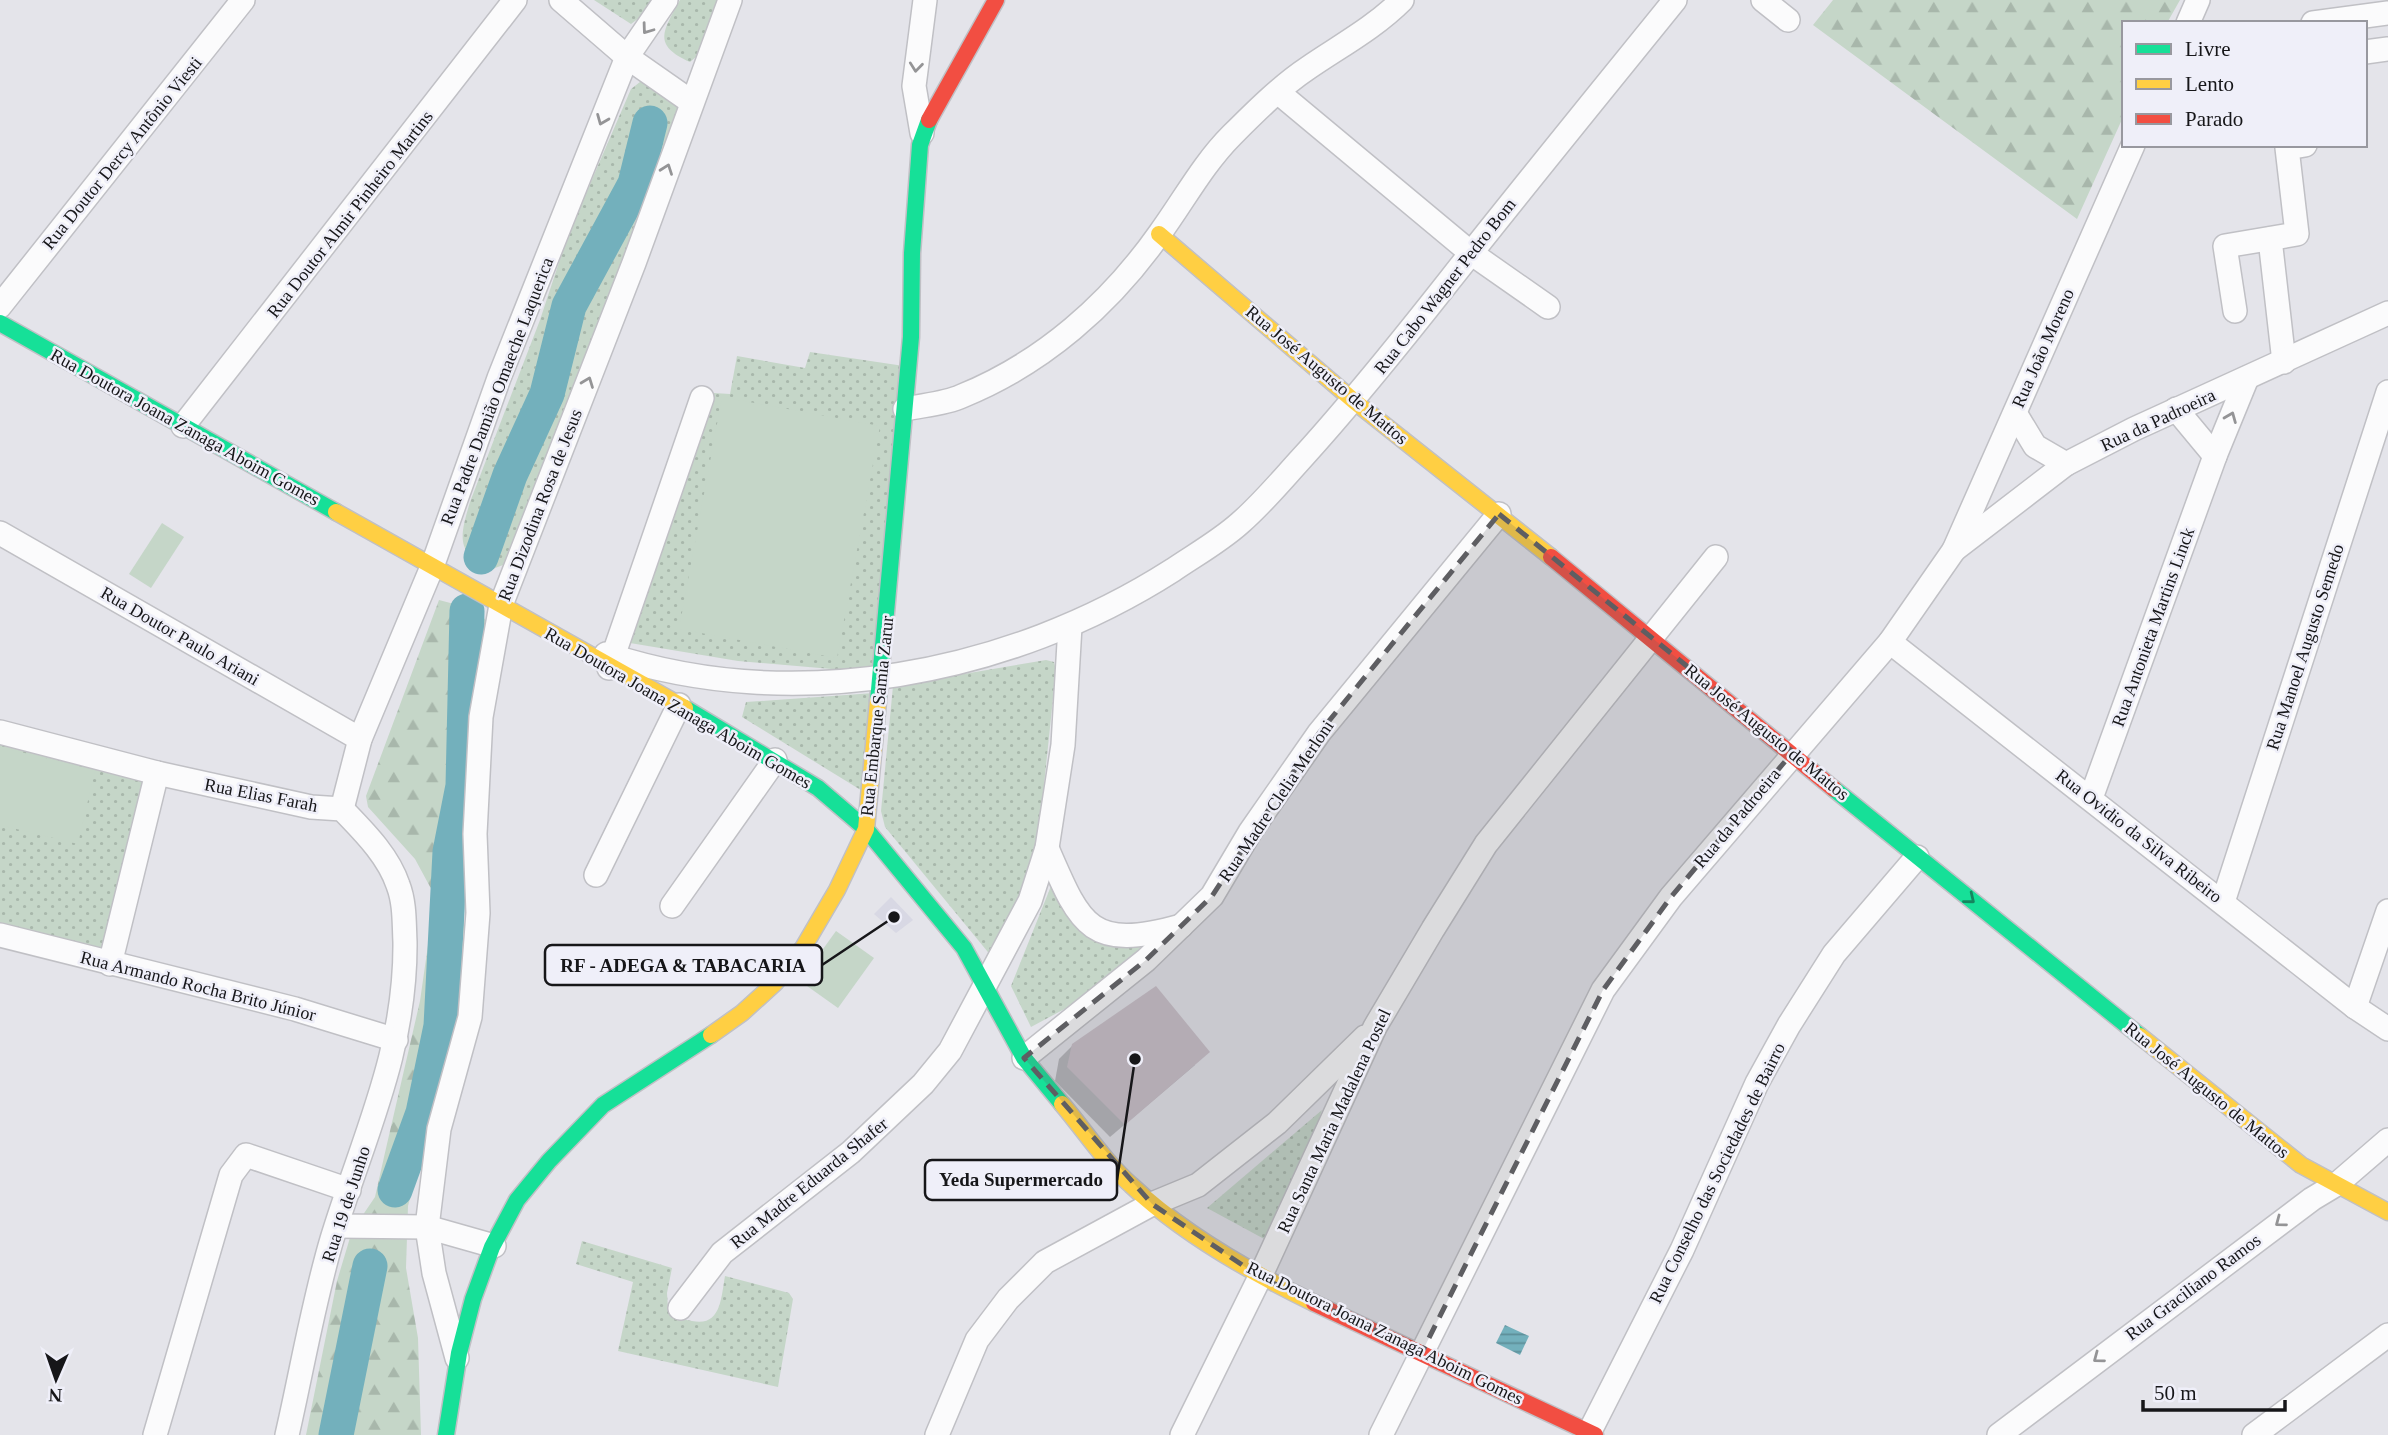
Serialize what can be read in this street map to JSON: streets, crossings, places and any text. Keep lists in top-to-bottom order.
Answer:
{
  "streets": {
    "street": [
      "Rua Doutor Dercy Antônio Viesti",
      "Rua Doutor Almir Pinheiro Martins",
      "Rua Cabo Wagner Pedro Bom",
      "Rua João Moreno",
      "Rua José Augusto de Mattos",
      "Rua Padre Damião Omaeche Laquerica",
      "Rua da Padroeira",
      "Rua Doutora Joana Zanaga Aboim Gomes",
      "Rua Dizodina Rosa de Jesus",
      "Rua Antonieta Martins Linck",
      "Rua Doutor Paulo Ariani",
      "Rua Manoel Augusto Semedo",
      "Rua Embarque Samia Zarur",
      "Rua Elias Farah",
      "Rua Madre Clelia Merloni",
      "Rua Ovidio da Silva Ribeiro",
      "Rua Armando Rocha Brito Júnior",
      "Rua Santa Maria Madalena Postel",
      "Rua Conselho das Sociedades de Bairro",
      "Rua Madre Eduarda Shafer",
      "Rua 19 de Junho",
      "Rua Graciliano Ramos"
    ]
  },
  "crossings": [
    ["Rua Doutor Almir Pinheiro Martins", "Rua Doutora Joana Zanaga Aboim Gomes"],
    ["Rua Cabo Wagner Pedro Bom", "Rua José Augusto de Mattos"],
    ["Rua Cabo Wagner Pedro Bom", "Rua Doutora Joana Zanaga Aboim Gomes"],
    ["Rua Cabo Wagner Pedro Bom", "Rua Embarque Samia Zarur"],
    ["Rua Cabo Wagner Pedro Bom", "Rua Madre Eduarda Shafer"],
    ["Rua João Moreno", "Rua da Padroeira"],
    ["Rua José Augusto de Mattos", "Rua da Padroeira"],
    ["Rua José Augusto de Mattos", "Rua Madre Clelia Merloni"],
    ["Rua José Augusto de Mattos", "Rua Santa Maria Madalena Postel"],
    ["Rua José Augusto de Mattos", "Rua Conselho das Sociedades de Bairro"],
    ["Rua José Augusto de Mattos", "Rua Graciliano Ramos"],
    ["Rua Padre Damião Omaeche Laquerica", "Rua Doutora Joana Zanaga Aboim Gomes"],
    ["Rua Padre Damião Omaeche Laquerica", "Rua Doutor Paulo Ariani"],
    ["Rua Padre Damião Omaeche Laquerica", "Rua Elias Farah"],
    ["Rua da Padroeira", "Rua Doutora Joana Zanaga Aboim Gomes"],
    ["Rua da Padroeira", "Rua Antonieta Martins Linck"],
    ["Rua da Padroeira", "Rua Ovidio da Silva Ribeiro"],
    ["Rua Doutora Joana Zanaga Aboim Gomes", "Rua Dizodina Rosa de Jesus"],
    ["Rua Doutora Joana Zanaga Aboim Gomes", "Rua Embarque Samia Zarur"],
    ["Rua Doutora Joana Zanaga Aboim Gomes", "Rua Madre Clelia Merloni"],
    ["Rua Doutora Joana Zanaga Aboim Gomes", "Rua Santa Maria Madalena Postel"],
    ["Rua Doutora Joana Zanaga Aboim Gomes", "Rua Conselho das Sociedades de Bairro"],
    ["Rua Doutora Joana Zanaga Aboim Gomes", "Rua Madre Eduarda Shafer"],
    ["Rua Dizodina Rosa de Jesus", "Rua Embarque Samia Zarur"],
    ["Rua Antonieta Martins Linck", "Rua Ovidio da Silva Ribeiro"],
    ["Rua Manoel Augusto Semedo", "Rua Ovidio da Silva Ribeiro"],
    ["Rua Elias Farah", "Rua 19 de Junho"],
    ["Rua Armando Rocha Brito Júnior", "Rua 19 de Junho"]
  ],
  "places": ["RF - ADEGA & TABACARIA", "Yeda Supermercado"],
  "legend": ["Livre", "Lento", "Parado"],
  "scale_bar": "50 m",
  "north": "bottom"
}
